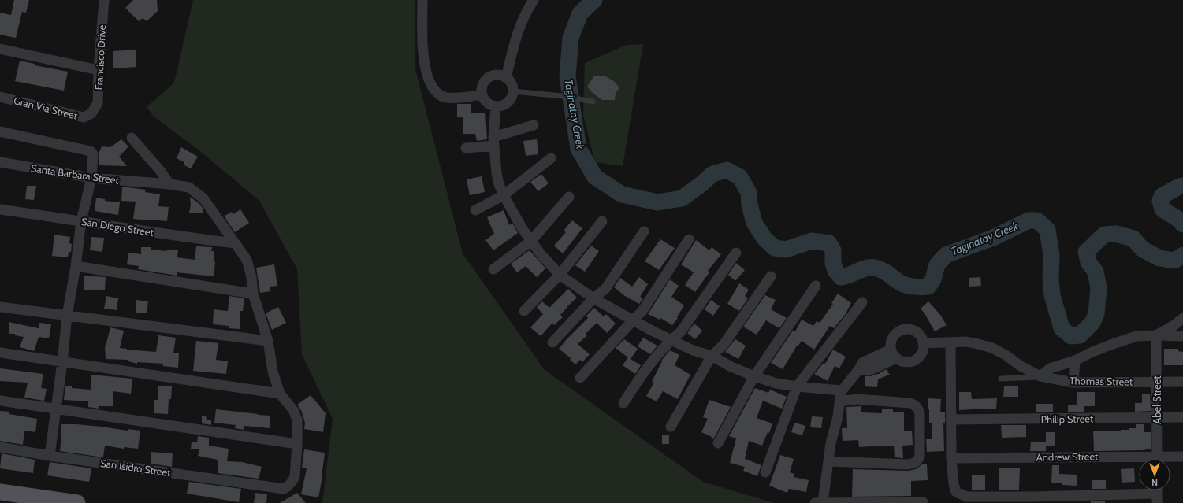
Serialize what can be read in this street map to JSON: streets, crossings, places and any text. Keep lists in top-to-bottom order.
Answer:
{
  "streets": {
    "street": [
      "Francisco Drive",
      "Gran Via Street",
      "Santa Barbara Street",
      "San Diego Street",
      "Thomas Street",
      "Abel Street",
      "Philip Street",
      "Andrew Street",
      "San Isidro Street"
    ]
  },
  "crossings": [
    ["Francisco Drive", "Gran Via Street"],
    ["Santa Barbara Street", "San Diego Street"],
    ["Santa Barbara Street", "San Isidro Street"],
    ["Thomas Street", "Abel Street"],
    ["Abel Street", "Philip Street"]
  ],
  "water": ["Taginatay Creek"],
  "north": "bottom"
}
